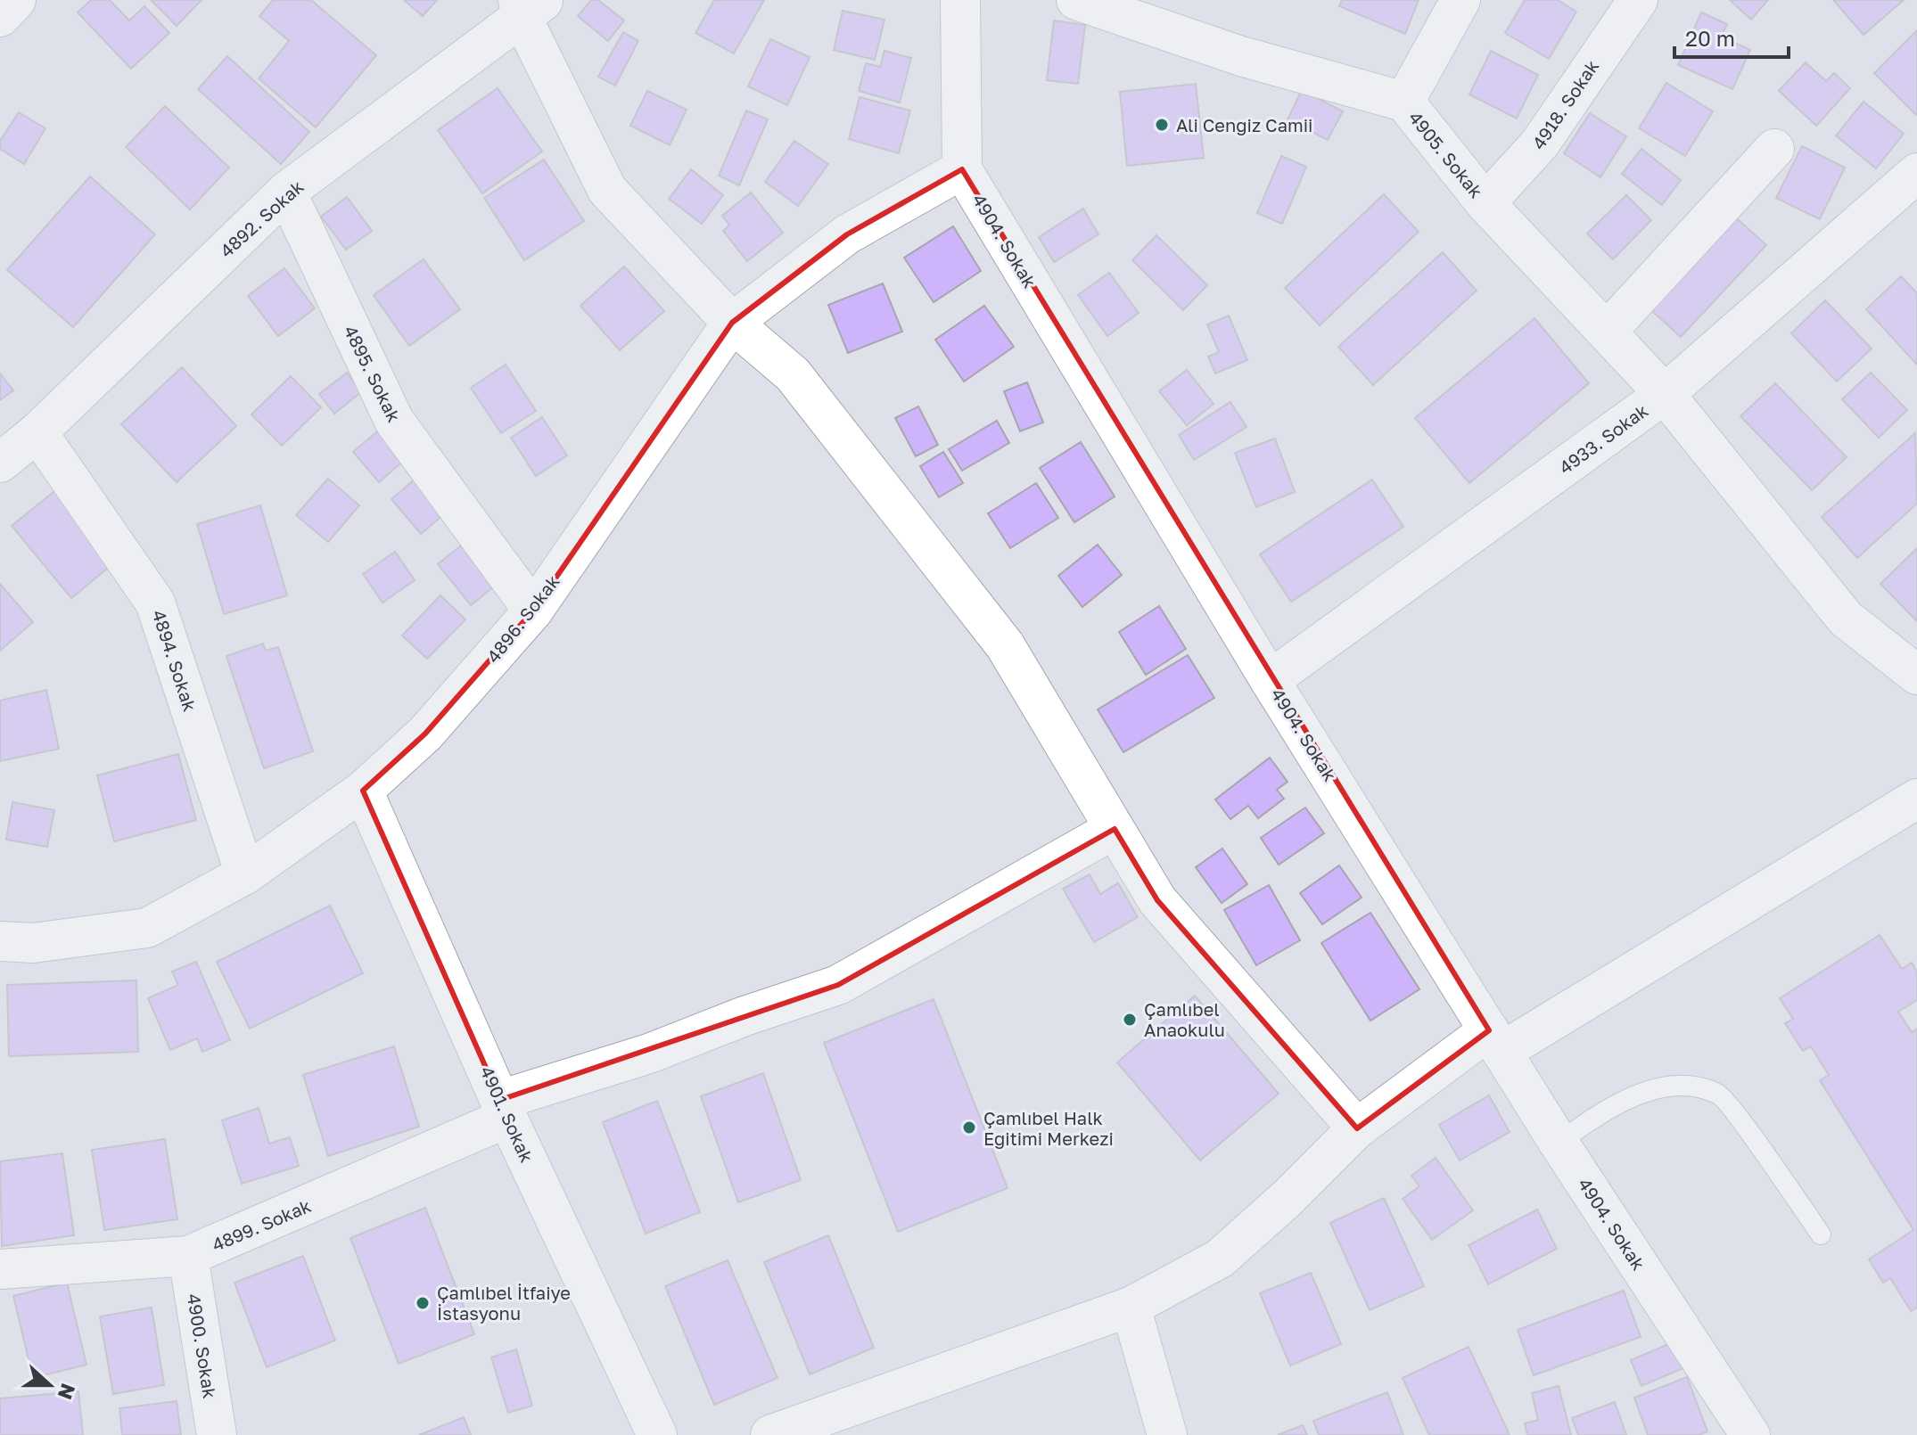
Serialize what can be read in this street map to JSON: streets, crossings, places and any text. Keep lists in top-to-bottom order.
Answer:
{
  "streets": {
    "street": [
      "4918. Sokak",
      "4905. Sokak",
      "4892. Sokak",
      "4904. Sokak",
      "4895. Sokak",
      "4933. Sokak",
      "4896. Sokak",
      "4894. Sokak",
      "4901. Sokak",
      "4899. Sokak",
      "4900. Sokak"
    ]
  },
  "crossings": [
    ["4918. Sokak", "4905. Sokak"],
    ["4905. Sokak", "4933. Sokak"],
    ["4892. Sokak", "4895. Sokak"],
    ["4892. Sokak", "4894. Sokak"],
    ["4904. Sokak", "4933. Sokak"],
    ["4904. Sokak", "4896. Sokak"],
    ["4895. Sokak", "4896. Sokak"],
    ["4896. Sokak", "4894. Sokak"],
    ["4896. Sokak", "4901. Sokak"],
    ["4901. Sokak", "4899. Sokak"],
    ["4899. Sokak", "4900. Sokak"]
  ],
  "places": [
    "Ali Cengiz Camii",
    "Çamlıbel Anaokulu",
    "Çamlıbel Halk Eğitimi Merkezi",
    "Çamlıbel İtfaiye İstasyonu"
  ],
  "scale_bar": "20 m",
  "north": "right"
}
